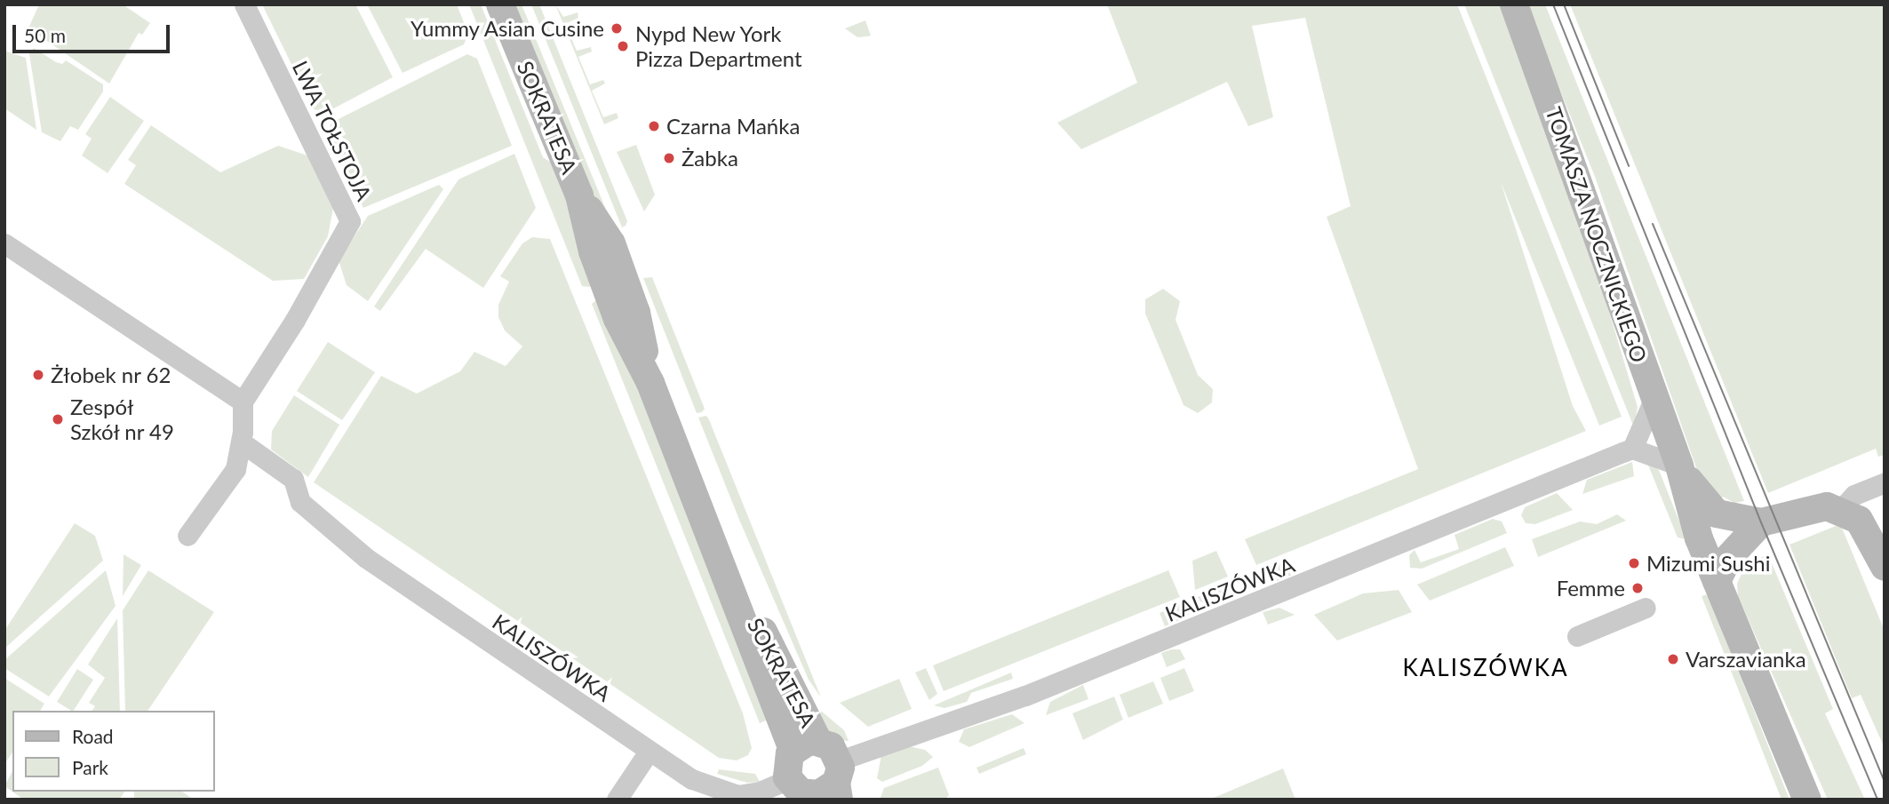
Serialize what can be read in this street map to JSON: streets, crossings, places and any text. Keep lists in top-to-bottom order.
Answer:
{
  "streets": {
    "street": [
      "SOKRATESA",
      "LWA TOŁSTOJA",
      "TOMASZA NOCZNICKIEGO",
      "KALISZÓWKA"
    ]
  },
  "crossings": [
    ["SOKRATESA", "KALISZÓWKA"]
  ],
  "districts": ["KALISZÓWKA"],
  "places": [
    "Yummy Asian Cusine",
    "Nypd New York Pizza Department",
    "Czarna Mańka",
    "Żabka",
    "Żłobek nr 62",
    "Zespół Szkół nr 49",
    "Mizumi Sushi",
    "Femme",
    "Varszavianka"
  ],
  "legend": ["Road", "Park"],
  "scale_bar": "50 m"
}
